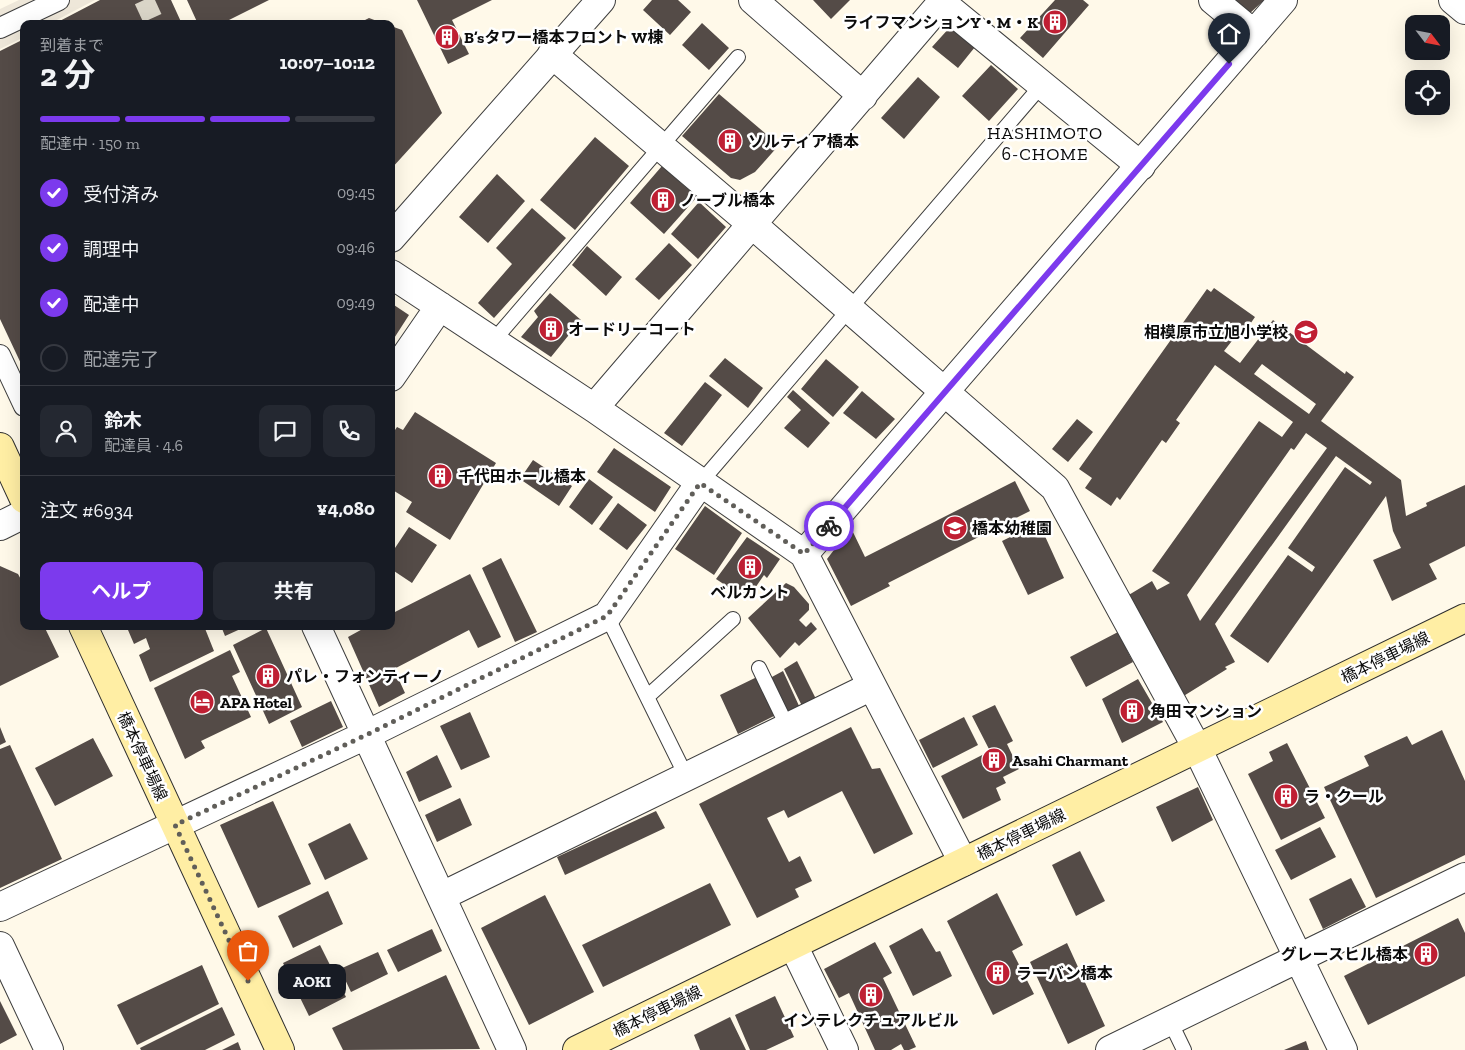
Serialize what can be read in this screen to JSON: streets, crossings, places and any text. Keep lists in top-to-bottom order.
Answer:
{
  "streets": {
    "main road": ["橋本停車場線"]
  },
  "districts": ["HASHIMOTO 6-CHOME"],
  "places": {
    "building": [
      "ライフマンションY・M・K",
      "B’sタワー橋本フロント W棟",
      "ソルティア橋本",
      "ノーブル橋本",
      "オードリーコート",
      "千代田ホール橋本",
      "ベルカント",
      "パレ・フォンティーノ",
      "角田マンション",
      "Asahi Charmant",
      "ラ・クール",
      "グレースヒル橋本",
      "ラーバン橋本",
      "インテレクチュアルビル"
    ],
    "school or university": ["相模原市立旭小学校", "橋本幼稚園"],
    "hotel": ["APA Hotel"],
    "other": ["AOKI"]
  },
  "north": "bottom right",
  "page": {
    "heading": ["2 分", "到着まで", "10:07–10:12"],
    "panel": [
      "鈴木",
      "配達員 · 4.6",
      "注文 #6934",
      "¥4,080"
    ],
    "bar": "配達中 · 150 m",
    "list": [
      ["受付済み", "09:45"],
      ["調理中", "09:46"],
      ["配達中", "09:49"],
      "配達完了"
    ],
    "buttons": ["ヘルプ", "共有"],
    "bubble": "AOKI"
  }
}
